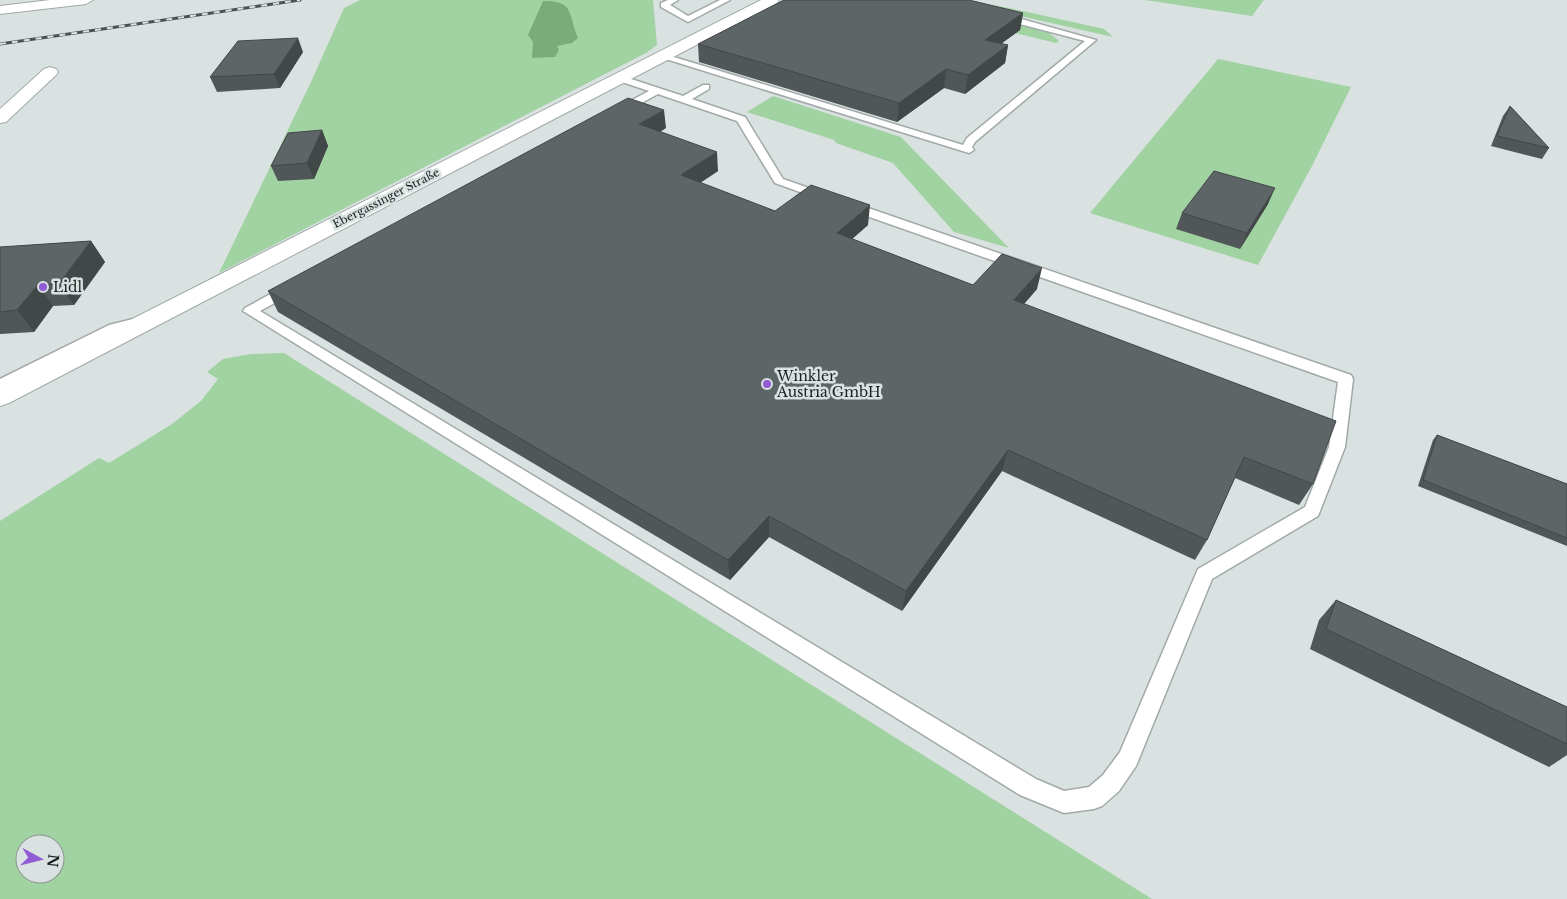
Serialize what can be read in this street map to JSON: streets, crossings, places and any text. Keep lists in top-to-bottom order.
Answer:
{
  "streets": {
    "street": ["Ebergassinger Straße"]
  },
  "places": ["Lidl", "Winkler Austria GmbH"],
  "north": "right"
}
